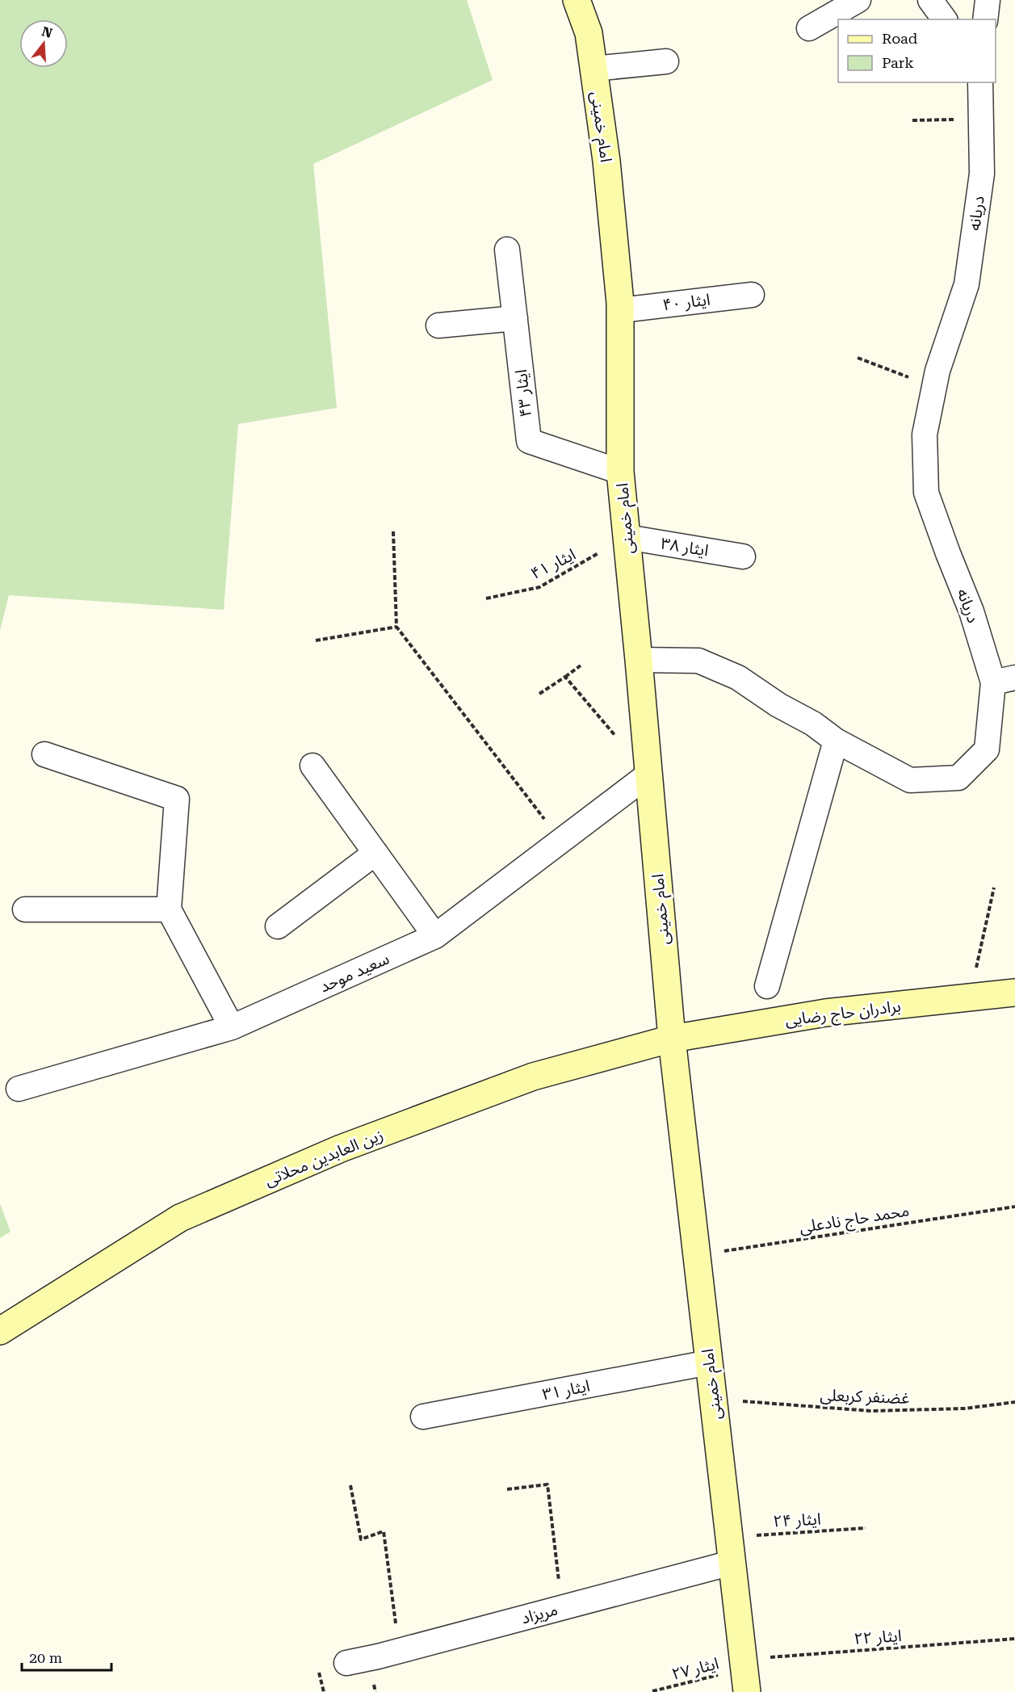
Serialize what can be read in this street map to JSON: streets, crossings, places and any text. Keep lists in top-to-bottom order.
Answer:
{
  "streets": {
    "main road": ["امام خمینی", "برادران حاج رضایی", "زین العابدین محلاتی"],
    "street": [
      "دریانه",
      "ایثار ۴۰",
      "ایثار ۴۳",
      "ایثار ۳۸",
      "سعید موحد",
      "ایثار ۳۱",
      "مریزاد"
    ],
    "path": [
      "ایثار ۴۱",
      "محمد حاج نادعلی",
      "غضنفر کربعلی",
      "ایثار ۲۴",
      "ایثار ۲۲",
      "ایثار ۲۷"
    ]
  },
  "crossings": [
    ["امام خمینی", "دریانه"],
    ["امام خمینی", "ایثار ۴۰"],
    ["امام خمینی", "ایثار ۴۳"],
    ["امام خمینی", "ایثار ۳۸"],
    ["امام خمینی", "ایثار ۴۱"],
    ["امام خمینی", "سعید موحد"],
    ["امام خمینی", "برادران حاج رضایی"],
    ["امام خمینی", "زین العابدین محلاتی"],
    ["امام خمینی", "محمد حاج نادعلی"],
    ["امام خمینی", "ایثار ۳۱"],
    ["امام خمینی", "غضنفر کربعلی"],
    ["امام خمینی", "ایثار ۲۴"],
    ["امام خمینی", "مریزاد"],
    ["امام خمینی", "ایثار ۲۲"],
    ["امام خمینی", "ایثار ۲۷"],
    ["ایثار ۳۸", "ایثار ۴۱"],
    ["برادران حاج رضایی", "زین العابدین محلاتی"],
    ["ایثار ۲۲", "ایثار ۲۷"]
  ],
  "legend": ["Road", "Park"],
  "scale_bar": "20 m",
  "north": "top"
}
